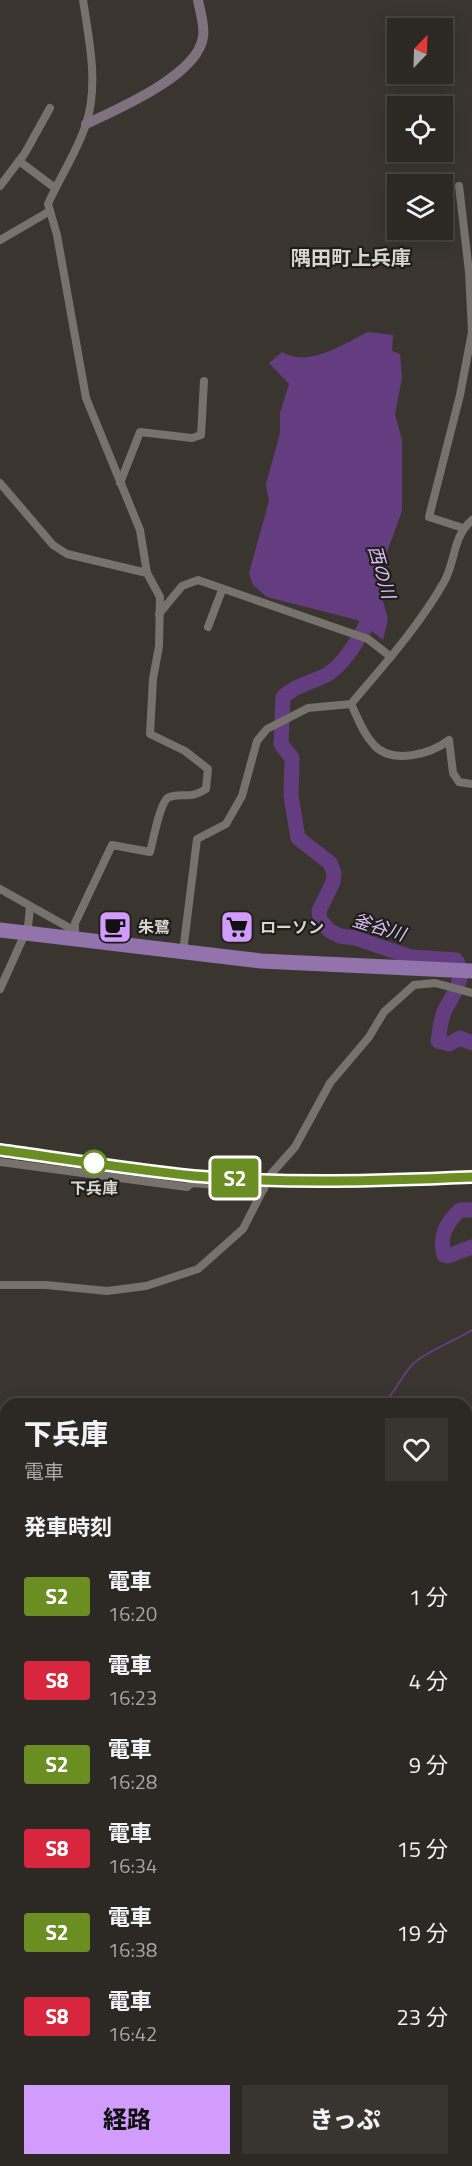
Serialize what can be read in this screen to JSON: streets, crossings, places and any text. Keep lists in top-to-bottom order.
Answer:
{
  "districts": ["隅田町上兵庫"],
  "water": ["西の川", "釜谷川"],
  "places": {
    "cafe": ["朱鷺"],
    "supermarket": ["ローソン"],
    "other": ["下兵庫"]
  },
  "north": "top right",
  "page": {
    "on_map": "S2",
    "heading": [
      ["下兵庫", "電車"],
      "発車時刻"
    ],
    "list": [
      {
        "mark": "S2",
        "name": "電車",
        "note": "16:20",
        "value": "1 分"
      },
      {
        "mark": "S8",
        "name": "電車",
        "note": "16:23",
        "value": "4 分"
      },
      {
        "mark": "S2",
        "name": "電車",
        "note": "16:28",
        "value": "9 分"
      },
      {
        "mark": "S8",
        "name": "電車",
        "note": "16:34",
        "value": "15 分"
      },
      {
        "mark": "S2",
        "name": "電車",
        "note": "16:38",
        "value": "19 分"
      },
      {
        "mark": "S8",
        "name": "電車",
        "note": "16:42",
        "value": "23 分"
      }
    ],
    "buttons": ["経路", "きっぷ"]
  }
}
